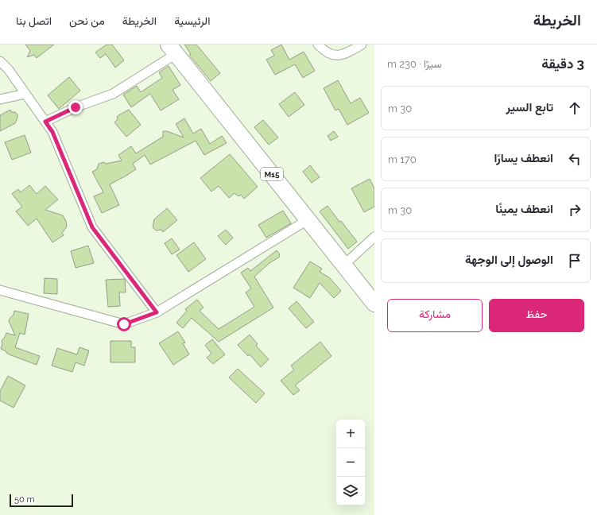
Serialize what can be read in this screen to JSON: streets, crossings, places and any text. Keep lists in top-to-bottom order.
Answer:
{
  "streets": {
    "highway": ["M15"]
  },
  "scale_bar": "50 m",
  "page": {
    "header": "الخريطة",
    "nav": [
      "الرئيسية",
      "الخريطة",
      "من نحن",
      "اتصل بنا"
    ],
    "heading": ["3 دقيقة", "سيرًا · 230 m"],
    "list": [
      ["تابع السير", "30 m"],
      ["انعطف يسارًا", "170 m"],
      ["انعطف يمينًا", "30 m"],
      "الوصول إلى الوجهة"
    ],
    "buttons": ["حفظ", "مشاركة"],
    "map_buttons": ["+", "−"],
    "scale": "50 m"
  }
}
